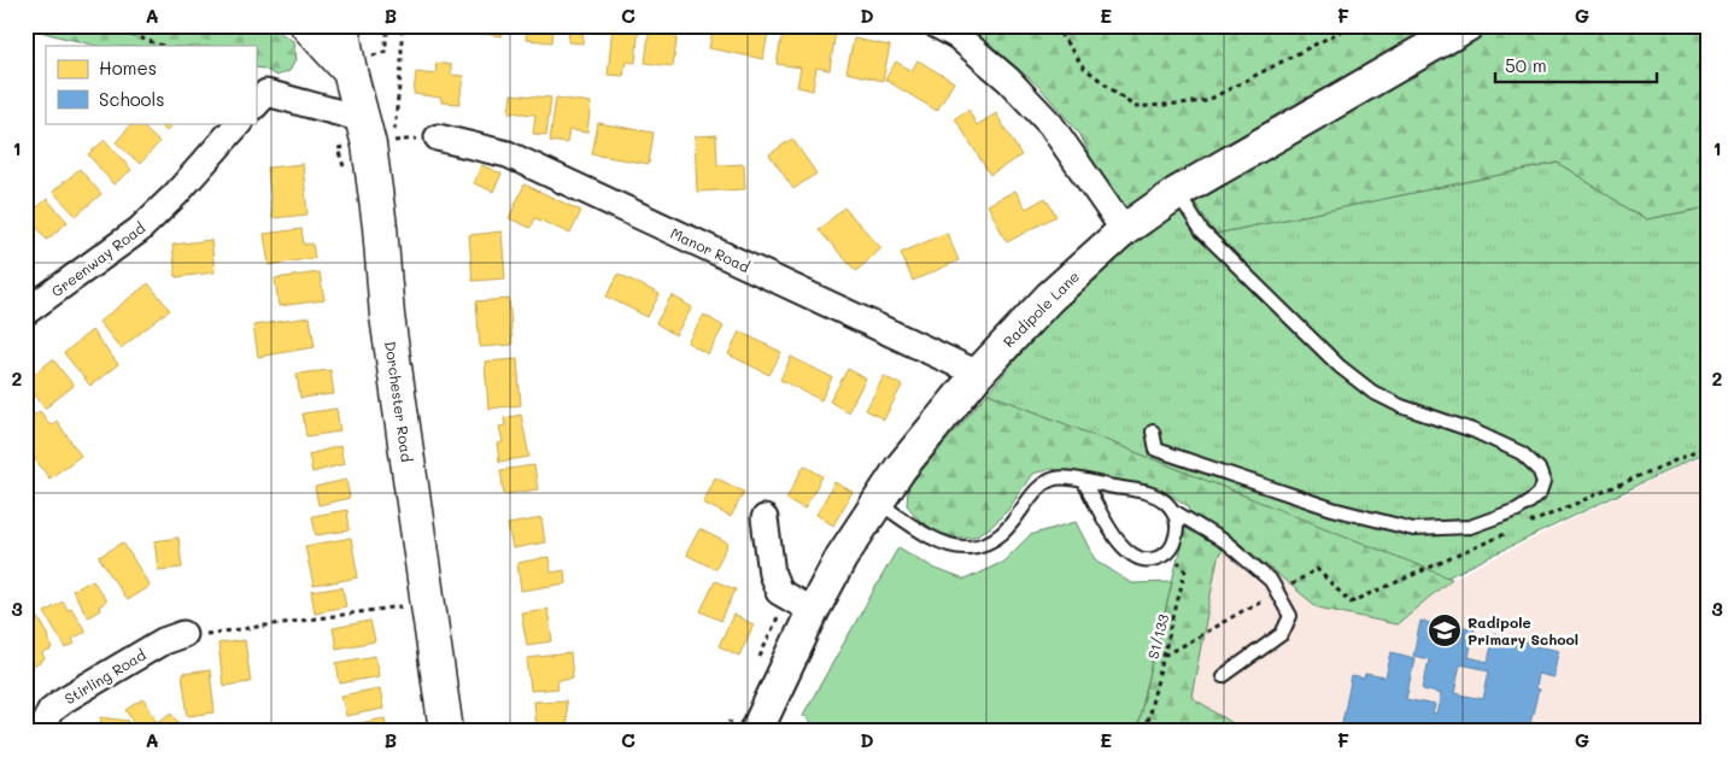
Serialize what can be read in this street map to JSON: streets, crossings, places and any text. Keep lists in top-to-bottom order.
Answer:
{
  "streets": {
    "main road": ["Dorchester Road"],
    "street": [
      "Manor Road",
      "Greenway Road",
      "Radipole Lane",
      "Stirling Road"
    ],
    "path": ["S1/133"]
  },
  "crossings": [
    ["Manor Road", "Radipole Lane"]
  ],
  "places": {
    "school or university": ["Radipole Primary School"]
  },
  "legend": ["Homes", "Schools"],
  "scale_bar": "50 m",
  "grid": {
    "columns": [
      "A",
      "B",
      "C",
      "D",
      "E",
      "F",
      "G"
    ],
    "rows": ["1", "2", "3"]
  }
}
